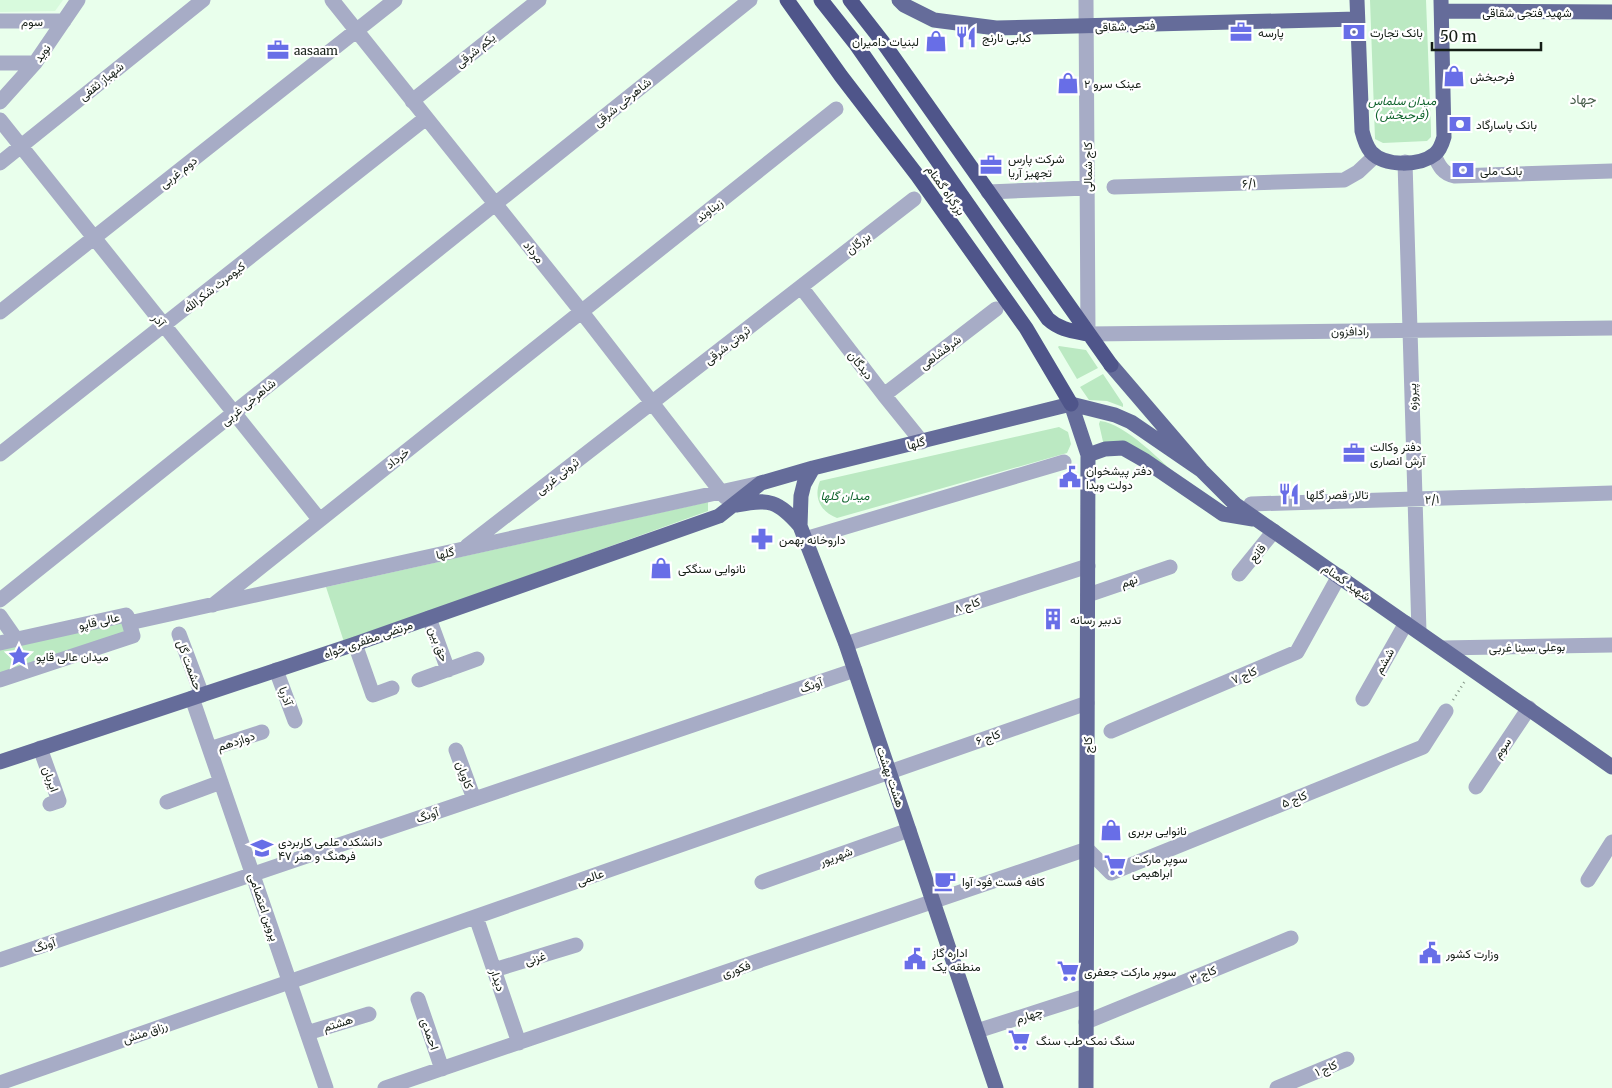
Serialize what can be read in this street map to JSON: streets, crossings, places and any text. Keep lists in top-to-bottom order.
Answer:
{
  "streets": {
    "highway": ["بزرگراه گمنام"],
    "main road": [
      "شهید فتحی شقاقی",
      "فتحی شقاقی",
      "گلها",
      "شهید گمنام",
      "مرتضی مظفری خواه",
      "کاج",
      "هشت بهشت"
    ],
    "street": [
      "سوم",
      "یکم شرقی",
      "نوید",
      "شهباز ثقفی",
      "شاهرخی شرقی",
      "کاج شمالی",
      "دوم غربی",
      "۶/۱",
      "زیناوند",
      "بزرگان",
      "مرداد",
      "کیومرث شکرالله",
      "آذر",
      "رادافزون",
      "ثروتی شرقی",
      "شرفشاهی",
      "دیدگان",
      "پیروزه",
      "شاهرخی غربی",
      "خرداد",
      "ثروتی غربی",
      "۲/۱",
      "قانع",
      "نهم",
      "کاج ۸",
      "عالی قاپو",
      "حق بین",
      "بوعلی سینا غربی",
      "ششم",
      "حشمت گل",
      "کاج ۷",
      "آونگ",
      "آذربا",
      "کاج ۶",
      "دوازدهم",
      "کاویان",
      "ایربان",
      "کاج ۵",
      "شهریور",
      "عالمی",
      "پروین اعتصامی",
      "غزنی",
      "فکوری",
      "کاج ۳",
      "دیدار",
      "چهارم",
      "هشتم",
      "رزاق منش",
      "احمدی",
      "کاج ۱"
    ]
  },
  "crossings": [
    ["سوم", "نوید"],
    ["سوم", "شهید گمنام"],
    ["فتحی شقاقی", "کاج شمالی"],
    ["یکم شرقی", "مرداد"],
    ["شهباز ثقفی", "آذر"],
    ["شاهرخی شرقی", "مرداد"],
    ["شاهرخی شرقی", "شاهرخی غربی"],
    ["کاج شمالی", "رادافزون"],
    ["دوم غربی", "مرداد"],
    ["دوم غربی", "آذر"],
    ["بزرگراه گمنام", "گلها"],
    ["بزرگراه گمنام", "کاج"],
    ["زیناوند", "مرداد"],
    ["زیناوند", "خرداد"],
    ["بزرگان", "ثروتی شرقی"],
    ["بزرگان", "دیدگان"],
    ["مرداد", "کیومرث شکرالله"],
    ["مرداد", "ثروتی شرقی"],
    ["مرداد", "شاهرخی غربی"],
    ["مرداد", "گلها"],
    ["مرداد", "خرداد"],
    ["مرداد", "ثروتی غربی"],
    ["مرداد", "مرتضی مظفری خواه"],
    ["کیومرث شکرالله", "آذر"],
    ["آذر", "شاهرخی غربی"],
    ["آذر", "خرداد"],
    ["رادافزون", "پیروزه"],
    ["ثروتی شرقی", "دیدگان"],
    ["ثروتی شرقی", "ثروتی غربی"],
    ["شرفشاهی", "دیدگان"],
    ["دیدگان", "گلها"],
    ["پیروزه", "۲/۱"],
    ["پیروزه", "شهید گمنام"],
    ["گلها", "خرداد"],
    ["گلها", "ثروتی غربی"],
    ["گلها", "عالی قاپو"],
    ["گلها", "مرتضی مظفری خواه"],
    ["گلها", "کاج"],
    ["گلها", "هشت بهشت"],
    ["قانع", "شهید گمنام"],
    ["نهم", "کاج"],
    ["شهید گمنام", "بوعلی سینا غربی"],
    ["شهید گمنام", "ششم"],
    ["شهید گمنام", "کاج ۷"],
    ["کاج ۸", "کاج"],
    ["کاج ۸", "هشت بهشت"],
    ["مرتضی مظفری خواه", "حق بین"],
    ["مرتضی مظفری خواه", "حشمت گل"],
    ["مرتضی مظفری خواه", "آذربا"],
    ["مرتضی مظفری خواه", "ایربان"],
    ["مرتضی مظفری خواه", "پروین اعتصامی"],
    ["حشمت گل", "پروین اعتصامی"],
    ["آونگ", "کاویان"],
    ["آونگ", "هشت بهشت"],
    ["آونگ", "پروین اعتصامی"],
    ["کاج ۶", "کاج"],
    ["کاج ۶", "هشت بهشت"],
    ["کاج ۶", "عالمی"],
    ["دوازدهم", "پروین اعتصامی"],
    ["کاج", "کاج ۵"],
    ["کاج", "فکوری"],
    ["کاج", "کاج ۳"],
    ["هشت بهشت", "شهریور"],
    ["هشت بهشت", "عالمی"],
    ["هشت بهشت", "فکوری"],
    ["هشت بهشت", "چهارم"],
    ["کاج ۵", "فکوری"],
    ["عالمی", "پروین اعتصامی"],
    ["عالمی", "دیدار"],
    ["عالمی", "رزاق منش"],
    ["پروین اعتصامی", "هشتم"],
    ["پروین اعتصامی", "رزاق منش"],
    ["غزنی", "دیدار"],
    ["فکوری", "دیدار"],
    ["فکوری", "احمدی"]
  ],
  "districts": ["جهاد"],
  "parks": ["میدان سلماس (فرحبخش)", "میدان گلها"],
  "places": {
    "office": [
      "پارسه",
      "aasaam",
      "شرکت پارس تجهیز آریا",
      "دفتر وکالت آرش انصاری"
    ],
    "bank": ["بانک تجارت", "بانک پاسارگاد", "بانک ملی"],
    "restaurant": ["کبابی نارنج", "تالار قصر گلها"],
    "shop": [
      "لبنیات دامیران",
      "فرحبخش",
      "عینک سرو ۲",
      "نانوایی سنگکی",
      "نانوایی بربری"
    ],
    "public building": ["دفتر پیشخوان دولت ویدا", "وزارت کشور", "اداره گاز منطقه یک"],
    "pharmacy": ["داروخانه بهمن"],
    "building": ["تدبیر رسانه"],
    "place": ["میدان عالی قاپو"],
    "school or university": ["دانشکده علمی کاربردی فرهنگ و هنر ۴۷"],
    "supermarket": ["سوپر مارکت ابراهیمی", "سوپر مارکت جعفری", "سنگ نمک طب سنگ"],
    "cafe": ["کافه فست فود آوا"]
  },
  "scale_bar": "50 m"
}
